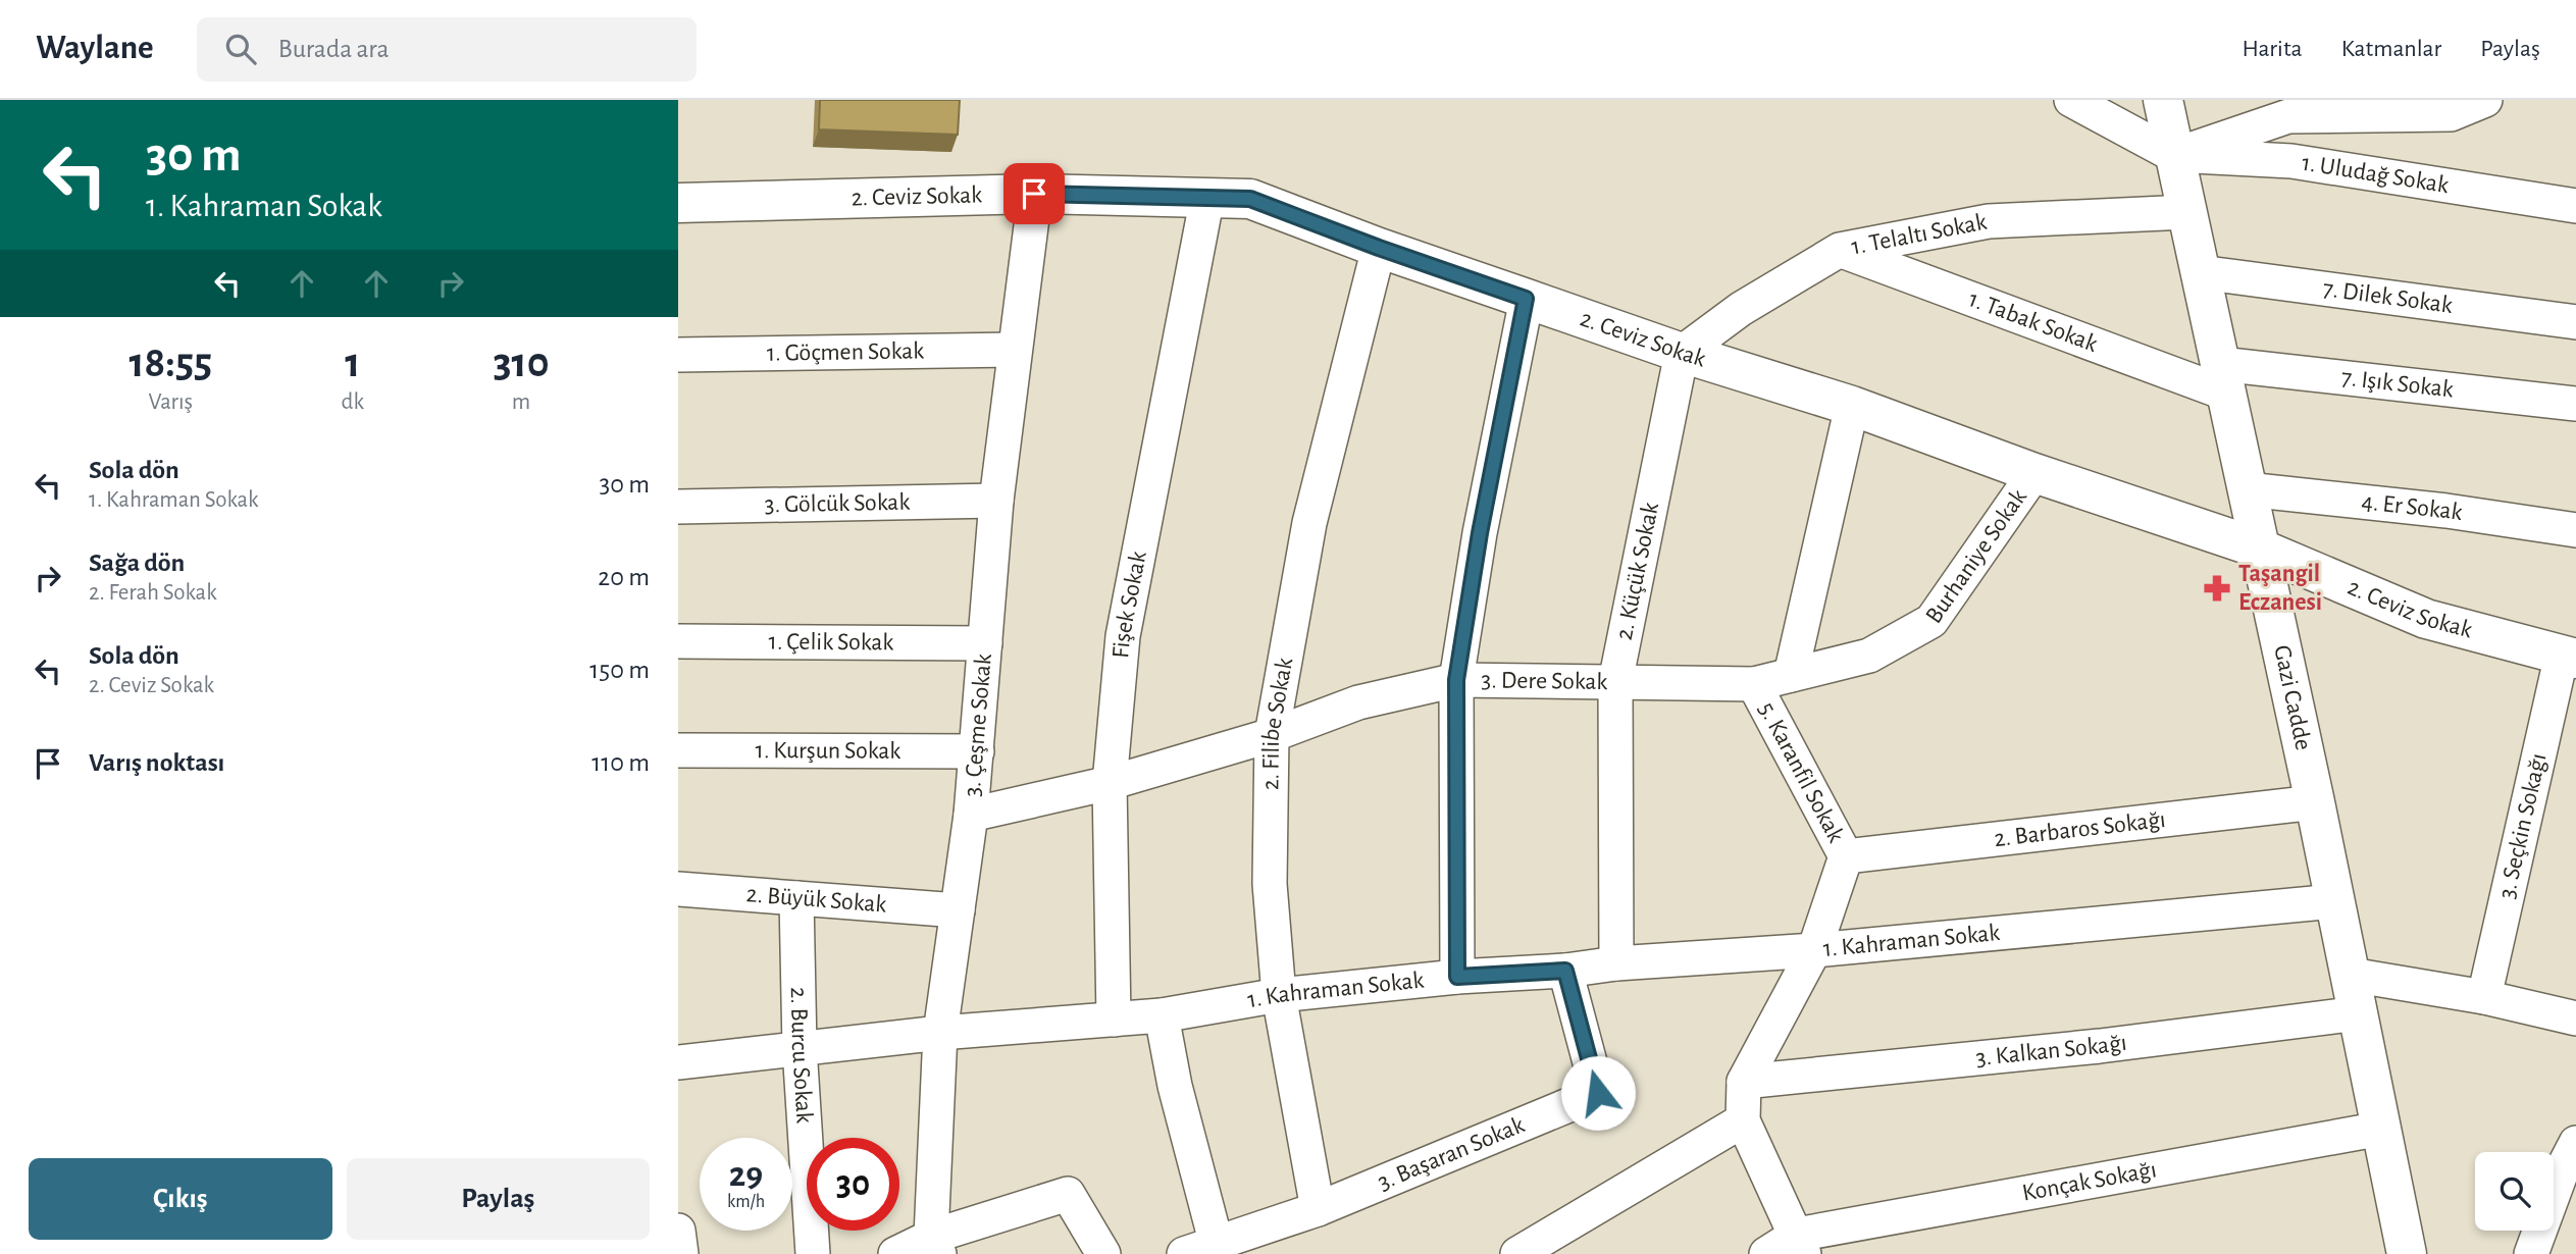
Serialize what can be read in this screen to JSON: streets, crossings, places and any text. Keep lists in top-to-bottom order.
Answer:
{
  "streets": {
    "main road": ["2. Ceviz Sokak", "Gazi Cadde"],
    "street": [
      "1. Uludağ Sokak",
      "1. Telaltı Sokak",
      "7. Dilek Sokak",
      "1. Tabak Sokak",
      "1. Göçmen Sokak",
      "7. Işık Sokak",
      "3. Gölcük Sokak",
      "4. Er Sokak",
      "Burhaniye Sokak",
      "2. Küçük Sokak",
      "Fişek Sokak",
      "1. Çelik Sokak",
      "3. Dere Sokak",
      "3. Çeşme Sokak",
      "2. Filibe Sokak",
      "1. Kurşun Sokak",
      "5. Karanfil Sokak",
      "3. Seçkin Sokağı",
      "2. Barbaros Sokağı",
      "2. Büyük Sokak",
      "1. Kahraman Sokak",
      "3. Kalkan Sokağı",
      "2. Burcu Sokak",
      "3. Başaran Sokak",
      "Konçak Sokağı"
    ]
  },
  "crossings": [
    ["1. Uludağ Sokak", "Gazi Cadde"],
    ["2. Ceviz Sokak", "1. Telaltı Sokak"],
    ["2. Ceviz Sokak", "Burhaniye Sokak"],
    ["2. Ceviz Sokak", "2. Küçük Sokak"],
    ["2. Ceviz Sokak", "Fişek Sokak"],
    ["2. Ceviz Sokak", "Gazi Cadde"],
    ["2. Ceviz Sokak", "3. Çeşme Sokak"],
    ["2. Ceviz Sokak", "2. Filibe Sokak"],
    ["2. Ceviz Sokak", "3. Seçkin Sokağı"],
    ["1. Telaltı Sokak", "1. Tabak Sokak"],
    ["1. Telaltı Sokak", "2. Küçük Sokak"],
    ["1. Telaltı Sokak", "Gazi Cadde"],
    ["7. Dilek Sokak", "Gazi Cadde"],
    ["1. Tabak Sokak", "7. Işık Sokak"],
    ["1. Tabak Sokak", "Gazi Cadde"],
    ["1. Göçmen Sokak", "3. Çeşme Sokak"],
    ["7. Işık Sokak", "Gazi Cadde"],
    ["3. Gölcük Sokak", "3. Çeşme Sokak"],
    ["4. Er Sokak", "Gazi Cadde"],
    ["Burhaniye Sokak", "3. Dere Sokak"],
    ["2. Küçük Sokak", "3. Dere Sokak"],
    ["2. Küçük Sokak", "1. Kahraman Sokak"],
    ["Fişek Sokak", "3. Dere Sokak"],
    ["Fişek Sokak", "1. Kahraman Sokak"],
    ["1. Çelik Sokak", "3. Çeşme Sokak"],
    ["3. Dere Sokak", "3. Çeşme Sokak"],
    ["3. Dere Sokak", "2. Filibe Sokak"],
    ["3. Dere Sokak", "5. Karanfil Sokak"],
    ["Gazi Cadde", "2. Barbaros Sokağı"],
    ["Gazi Cadde", "1. Kahraman Sokak"],
    ["Gazi Cadde", "3. Kalkan Sokağı"],
    ["Gazi Cadde", "Konçak Sokağı"],
    ["3. Çeşme Sokak", "1. Kurşun Sokak"],
    ["3. Çeşme Sokak", "2. Büyük Sokak"],
    ["3. Çeşme Sokak", "1. Kahraman Sokak"],
    ["2. Filibe Sokak", "1. Kahraman Sokak"],
    ["2. Filibe Sokak", "3. Başaran Sokak"],
    ["5. Karanfil Sokak", "2. Barbaros Sokağı"],
    ["5. Karanfil Sokak", "1. Kahraman Sokak"],
    ["5. Karanfil Sokak", "3. Kalkan Sokağı"],
    ["5. Karanfil Sokak", "Konçak Sokağı"],
    ["2. Büyük Sokak", "2. Burcu Sokak"],
    ["1. Kahraman Sokak", "2. Burcu Sokak"],
    ["1. Kahraman Sokak", "3. Başaran Sokak"]
  ],
  "places": {
    "pharmacy": ["Taşangil Eczanesi"]
  },
  "page": {
    "header": "Waylane",
    "search": "Burada ara",
    "nav": ["Harita", "Katmanlar", "Paylaş"],
    "turn": ["30 m", "1. Kahraman Sokak"],
    "eta": [
      "18:55",
      "Varış",
      "1",
      "dk",
      "310",
      "m"
    ],
    "list": [
      {
        "name": "Sola dön",
        "note": "1. Kahraman Sokak",
        "value": "30 m"
      },
      {
        "name": "Sağa dön",
        "note": "2. Ferah Sokak",
        "value": "20 m"
      },
      {
        "name": "Sola dön",
        "note": "2. Ceviz Sokak",
        "value": "150 m"
      },
      {
        "name": "Varış noktası",
        "value": "110 m"
      }
    ],
    "speed": "29 km/h",
    "limit": "30",
    "buttons": ["Çıkış", "Paylaş"]
  }
}
